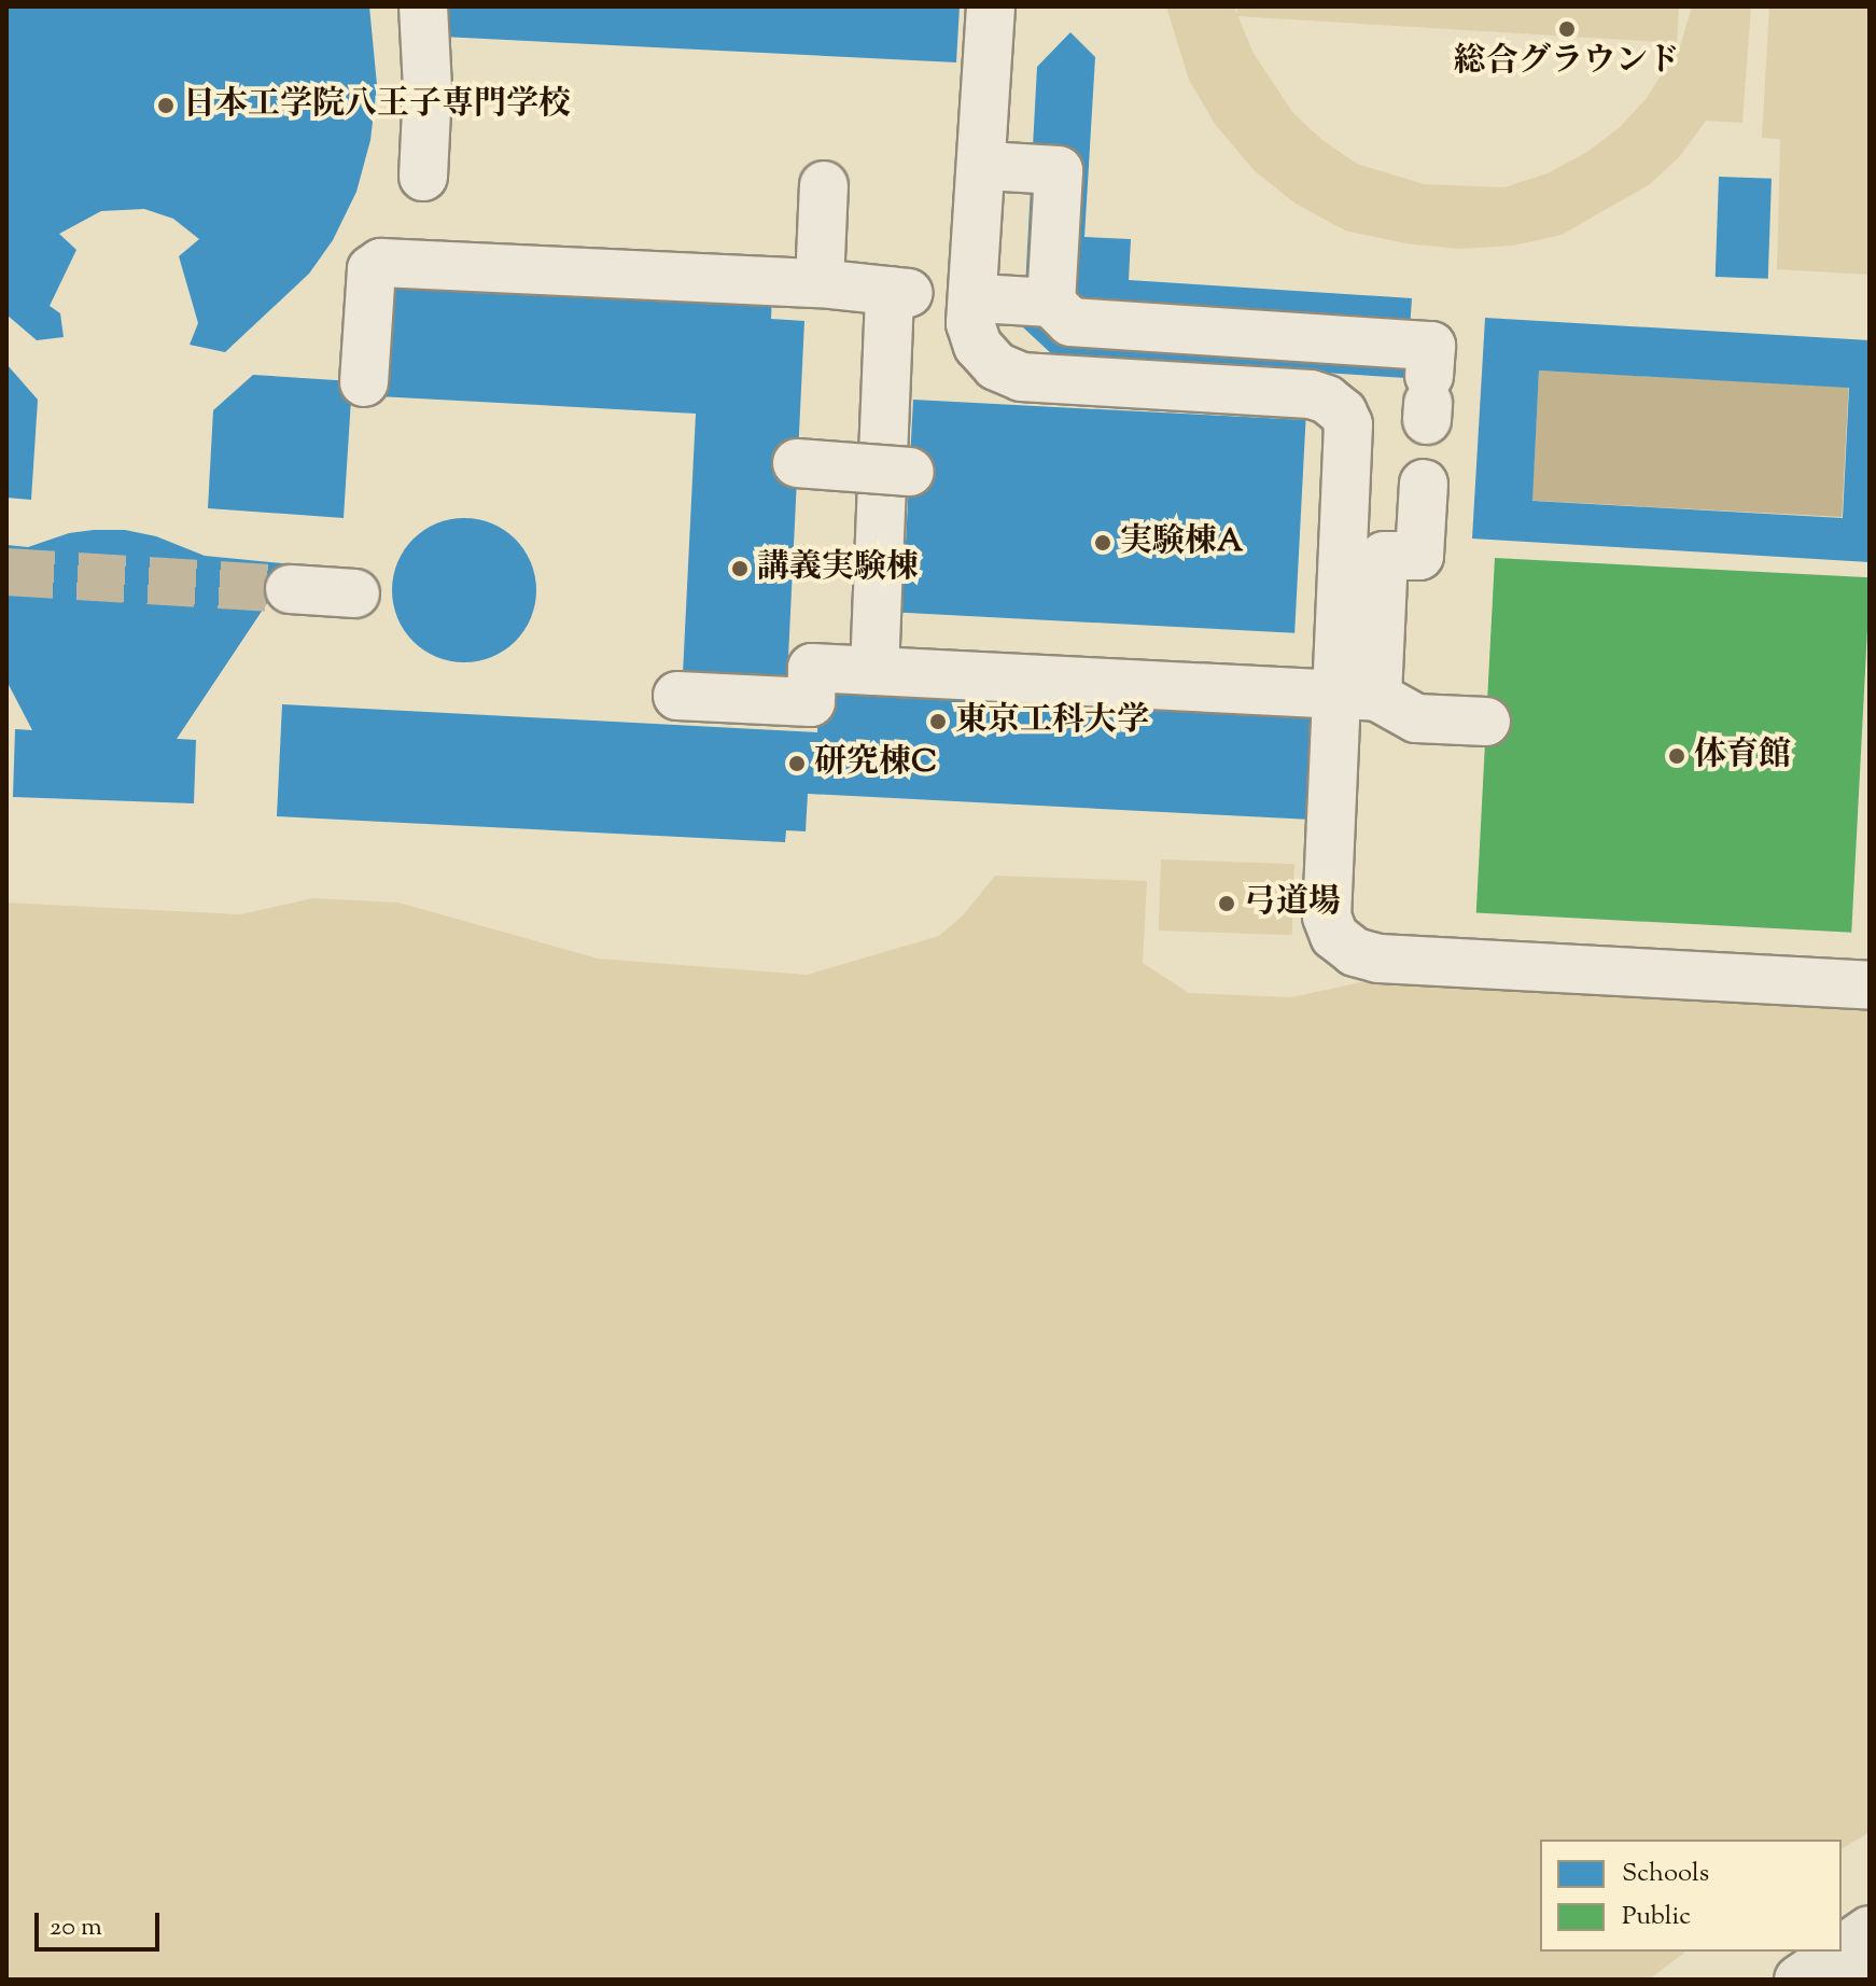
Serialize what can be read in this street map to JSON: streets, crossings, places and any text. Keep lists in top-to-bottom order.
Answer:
{
  "places": [
    "総合グラウンド",
    "日本工学院八王子専門学校",
    "実験棟A",
    "講義実験棟",
    "東京工科大学",
    "体育館",
    "研究棟C",
    "弓道場"
  ],
  "legend": ["Schools", "Public"],
  "scale_bar": "20 m"
}
